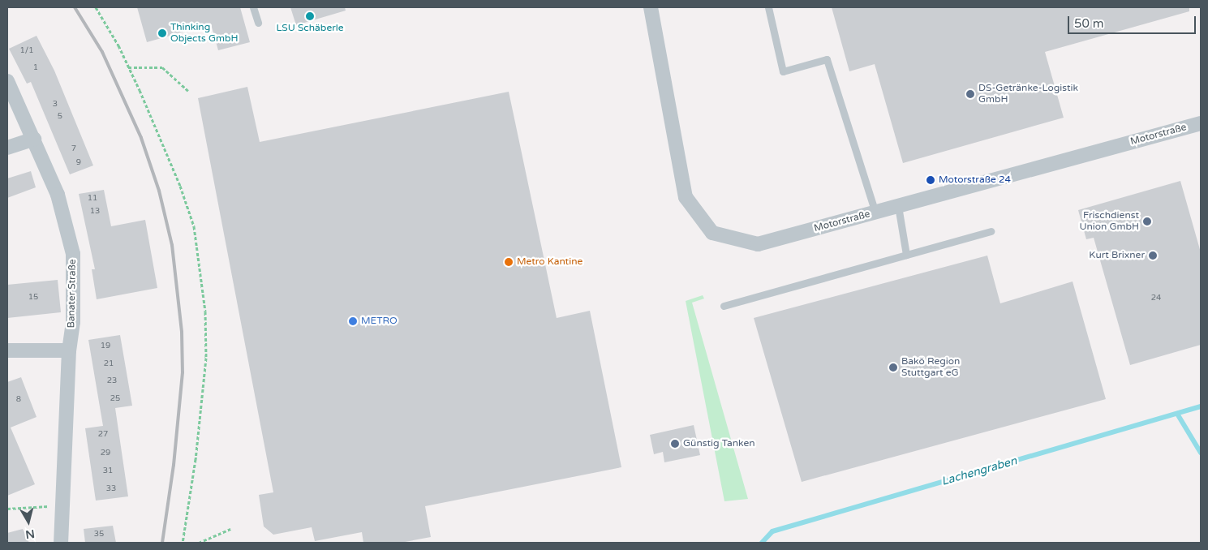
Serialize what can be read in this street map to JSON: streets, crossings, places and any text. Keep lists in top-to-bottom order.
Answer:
{
  "streets": {
    "street": ["Motorstraße", "Banater Straße"]
  },
  "water": ["Lachengraben"],
  "places": [
    "LSU Schäberle",
    "Thinking Objects GmbH",
    "DS-Getränke-Logistik GmbH",
    "Motorstraße 24",
    "Frischdienst Union GmbH",
    "Kurt Brixner",
    "Metro Kantine",
    "METRO",
    "Bakö Region Stuttgart eG",
    "Günstig Tanken"
  ],
  "house_numbers": [
    "1/1",
    "1",
    "3",
    "5",
    "7",
    "9",
    "11",
    "13",
    "15",
    "24",
    "19",
    "21",
    "23",
    "25",
    "8",
    "27",
    "29",
    "31",
    "33",
    "35"
  ],
  "scale_bar": "50 m",
  "north": "bottom"
}
